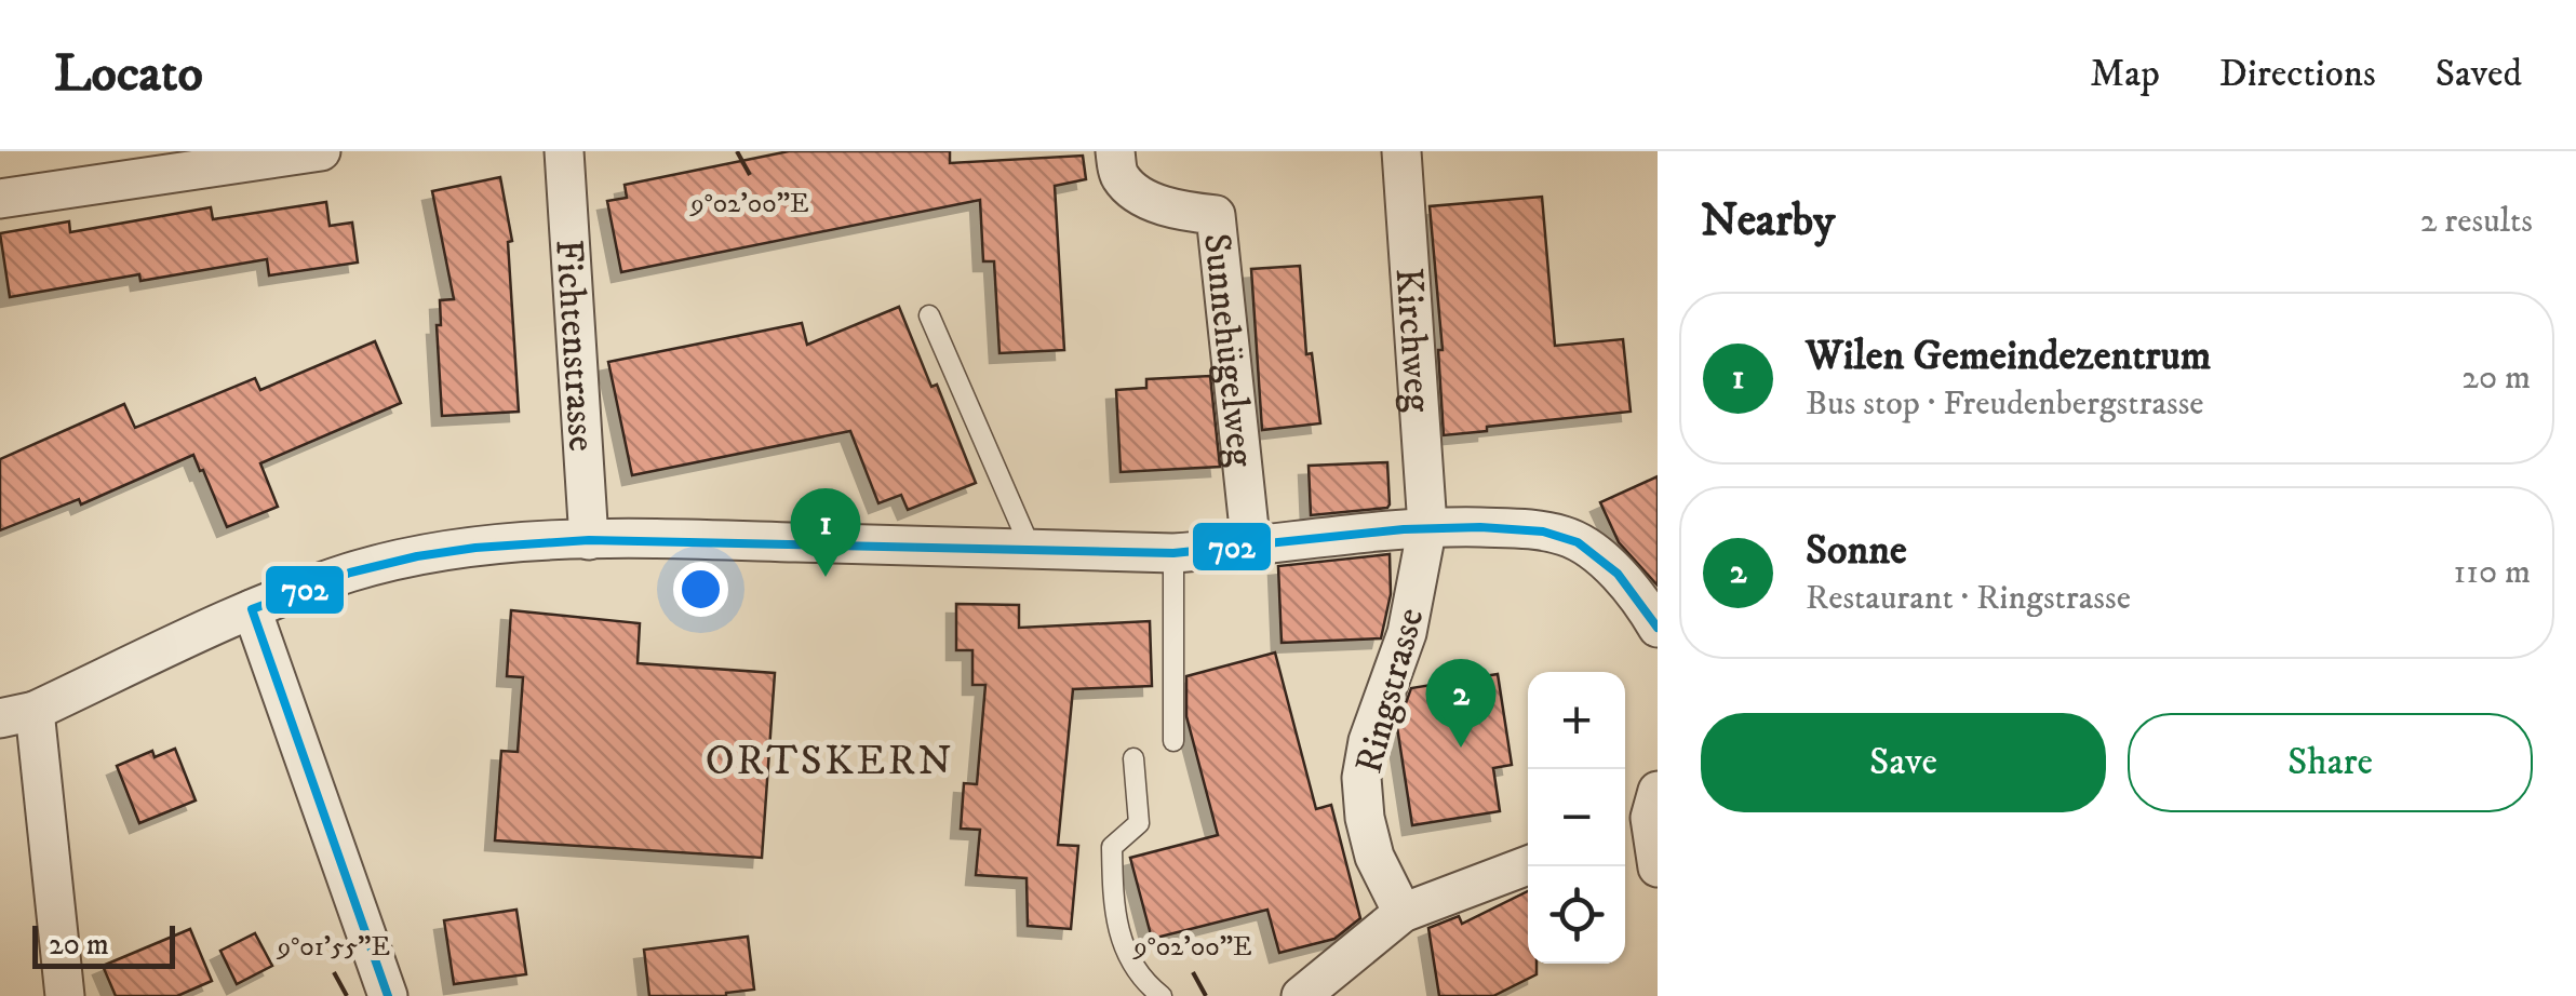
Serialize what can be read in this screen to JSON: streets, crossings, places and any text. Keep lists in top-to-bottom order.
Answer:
{
  "streets": {
    "street": [
      "Kirchweg",
      "Fichtenstrasse",
      "Sunnehügelweg",
      "Ringstrasse"
    ]
  },
  "crossings": [
    ["Kirchweg", "Ringstrasse"]
  ],
  "districts": ["ORTSKERN"],
  "lines": ["transit line 702"],
  "scale_bar": "20 m",
  "page": {
    "header": "Locato",
    "nav": ["Map", "Directions", "Saved"],
    "heading": ["Nearby", "2 results"],
    "list": [
      {
        "mark": "1",
        "name": "Wilen Gemeindezentrum",
        "note": "Bus stop · Freudenbergstrasse",
        "value": "20 m"
      },
      {
        "mark": "2",
        "name": "Sonne",
        "note": "Restaurant · Ringstrasse",
        "value": "110 m"
      }
    ],
    "pins": ["1", "2"],
    "map_buttons": ["+", "−"],
    "buttons": ["Save", "Share"],
    "scale": "20 m"
  },
  "coordinates": ["9°02'00\"E", "9°01'55\"E"]
}
